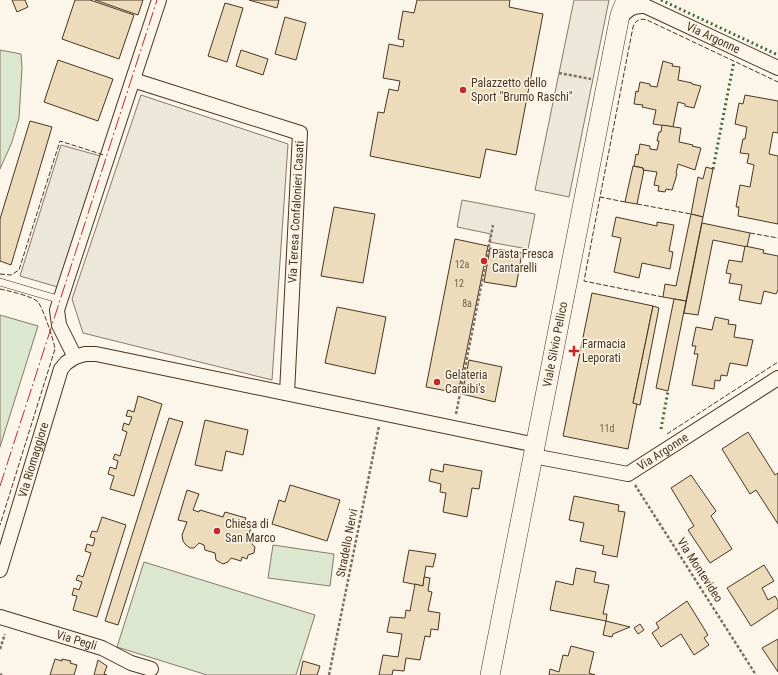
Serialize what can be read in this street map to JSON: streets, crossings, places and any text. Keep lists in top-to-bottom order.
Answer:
{
  "streets": {
    "main road": ["Viale Silvio Pellico"],
    "street": [
      "Via Argonne",
      "Via Teresa Confalonieri Casati",
      "Via Riomaggiore",
      "Via Pegli"
    ],
    "path": ["Stradello Nervi", "Via Montevideo"]
  },
  "crossings": [
    ["Via Argonne", "Viale Silvio Pellico"],
    ["Via Argonne", "Via Montevideo"]
  ],
  "places": {
    "other": [
      "Palazzetto dello Sport \"Brumo Raschi\"",
      "Pasta Fresca Cantarelli",
      "Gelateria Caraibi's",
      "Chiesa di San Marco"
    ],
    "health": ["Farmacia Leporati"]
  },
  "house_numbers": [
    "12a",
    "12",
    "8a",
    "11d"
  ]
}
